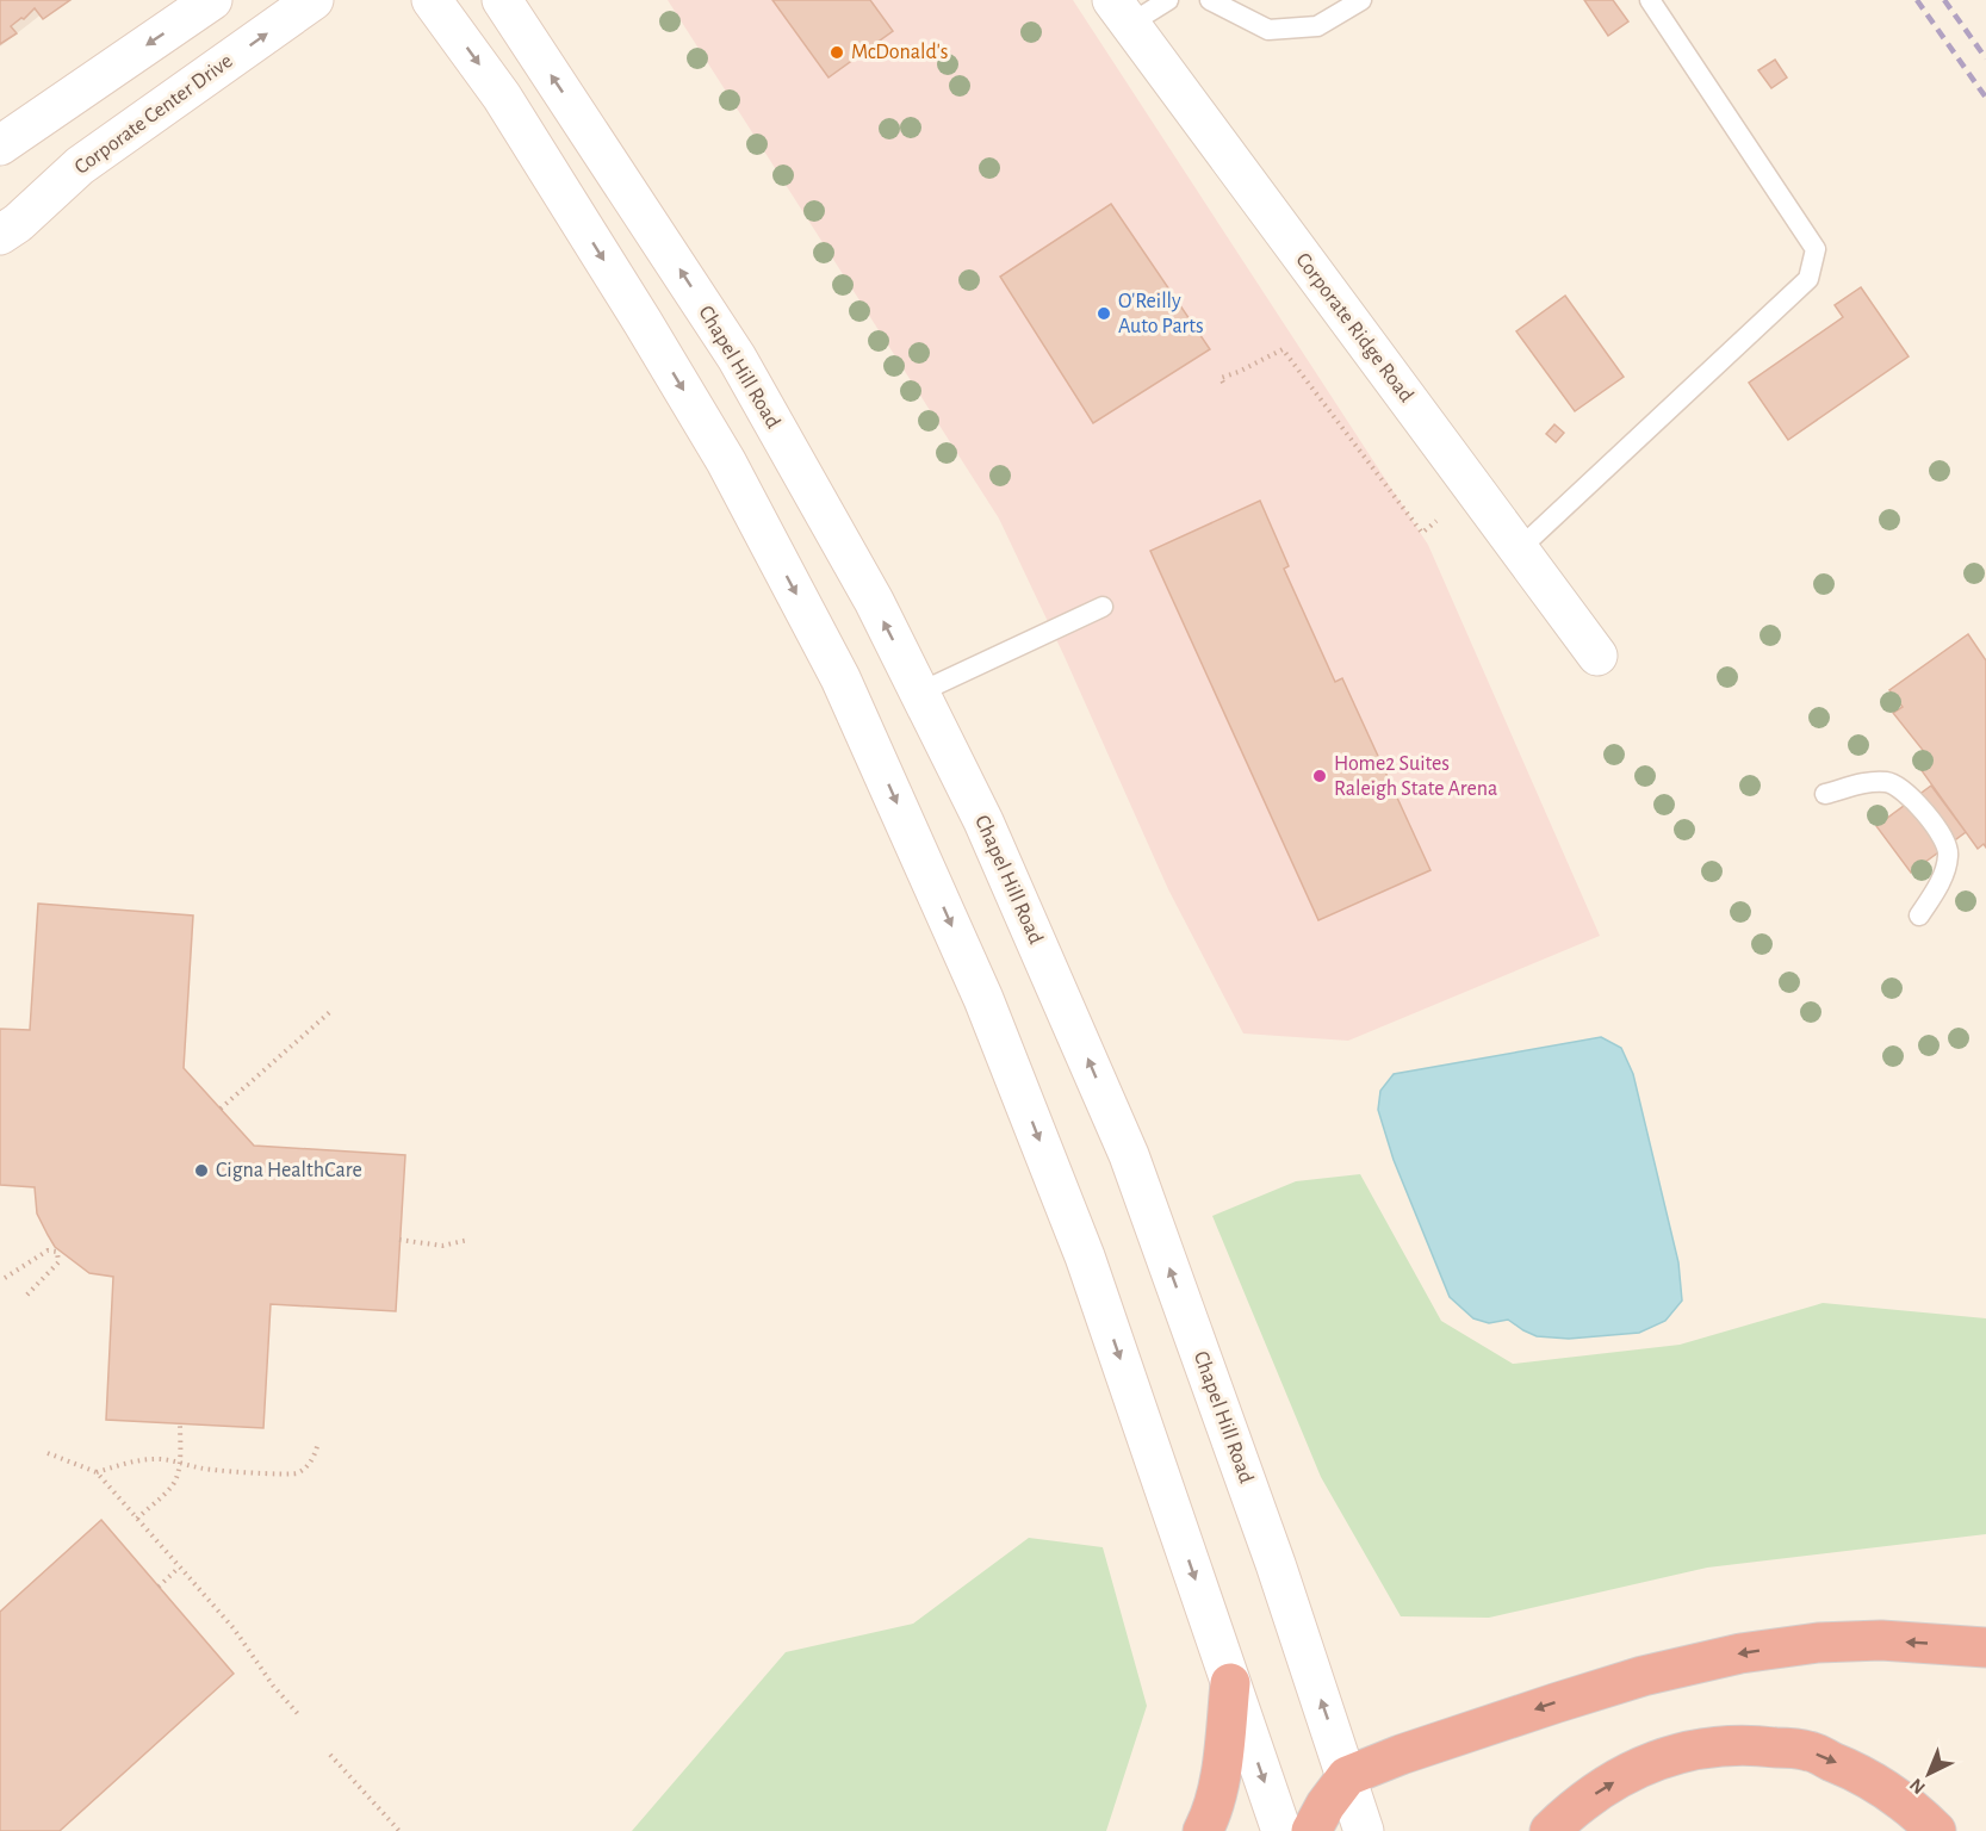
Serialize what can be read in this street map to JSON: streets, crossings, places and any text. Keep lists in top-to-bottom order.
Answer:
{
  "streets": {
    "main road": ["Corporate Center Drive", "Corporate Ridge Road", "Chapel Hill Road"]
  },
  "places": [
    "McDonald's",
    "O'Reilly Auto Parts",
    "Home2 Suites Raleigh State Arena",
    "Cigna HealthCare"
  ],
  "north": "bottom left"
}
